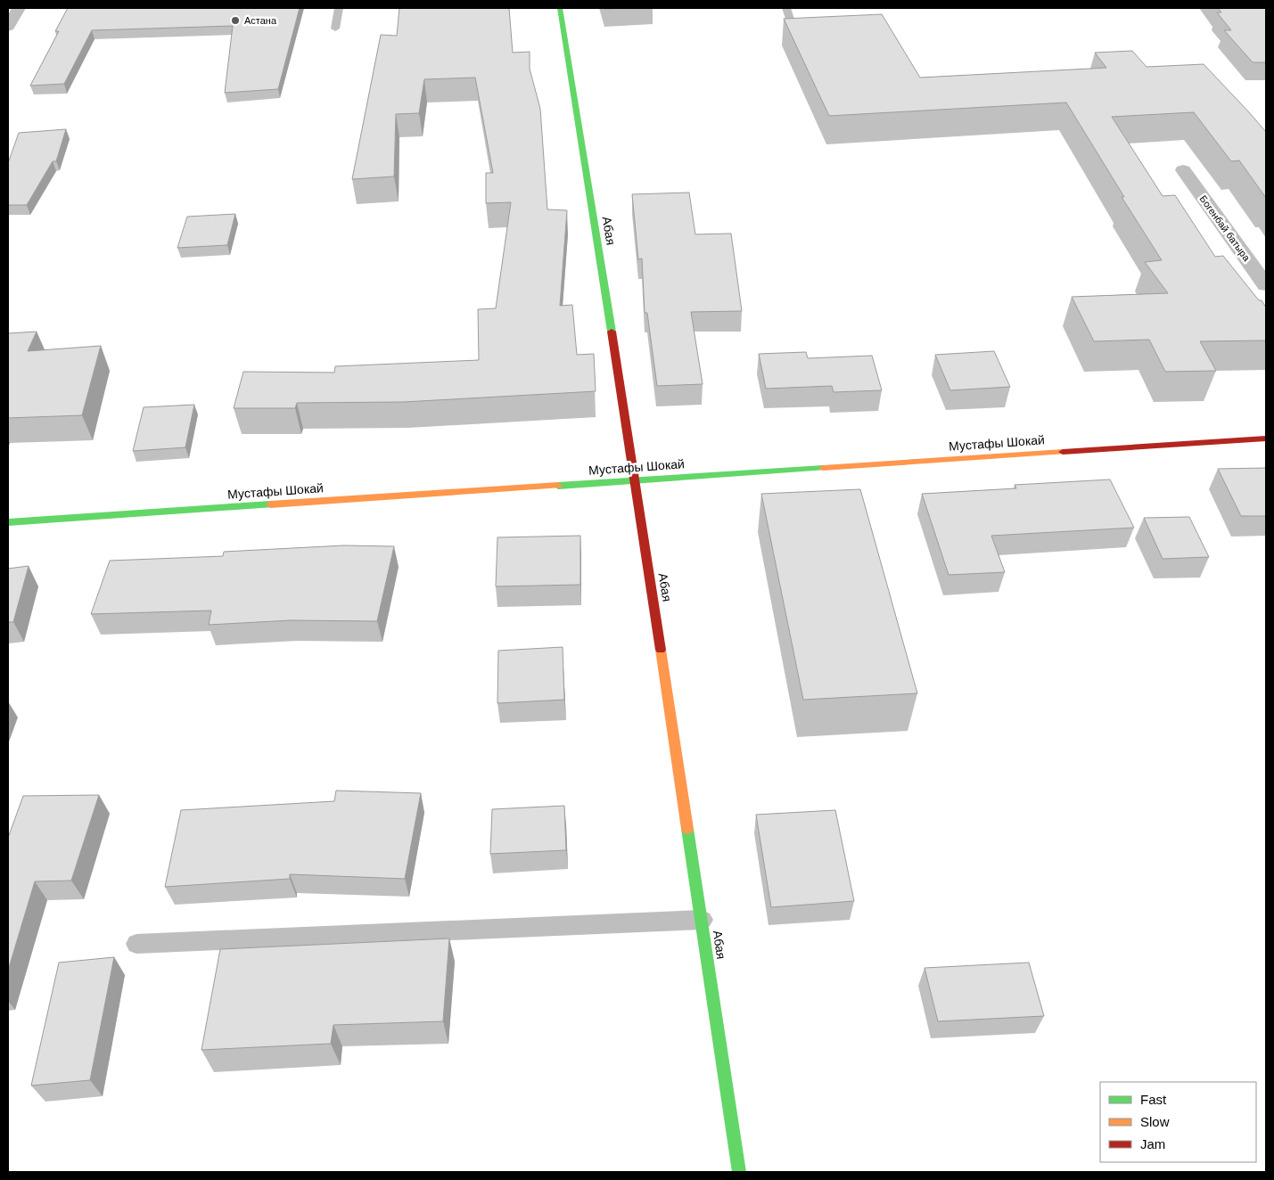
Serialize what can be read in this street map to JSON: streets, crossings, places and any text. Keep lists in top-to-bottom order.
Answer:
{
  "streets": {
    "street": ["Богенбай батыра", "Абая", "Мустафы Шокай"]
  },
  "crossings": [
    ["Абая", "Мустафы Шокай"]
  ],
  "places": ["Астана"],
  "legend": ["Fast", "Slow", "Jam"]
}
